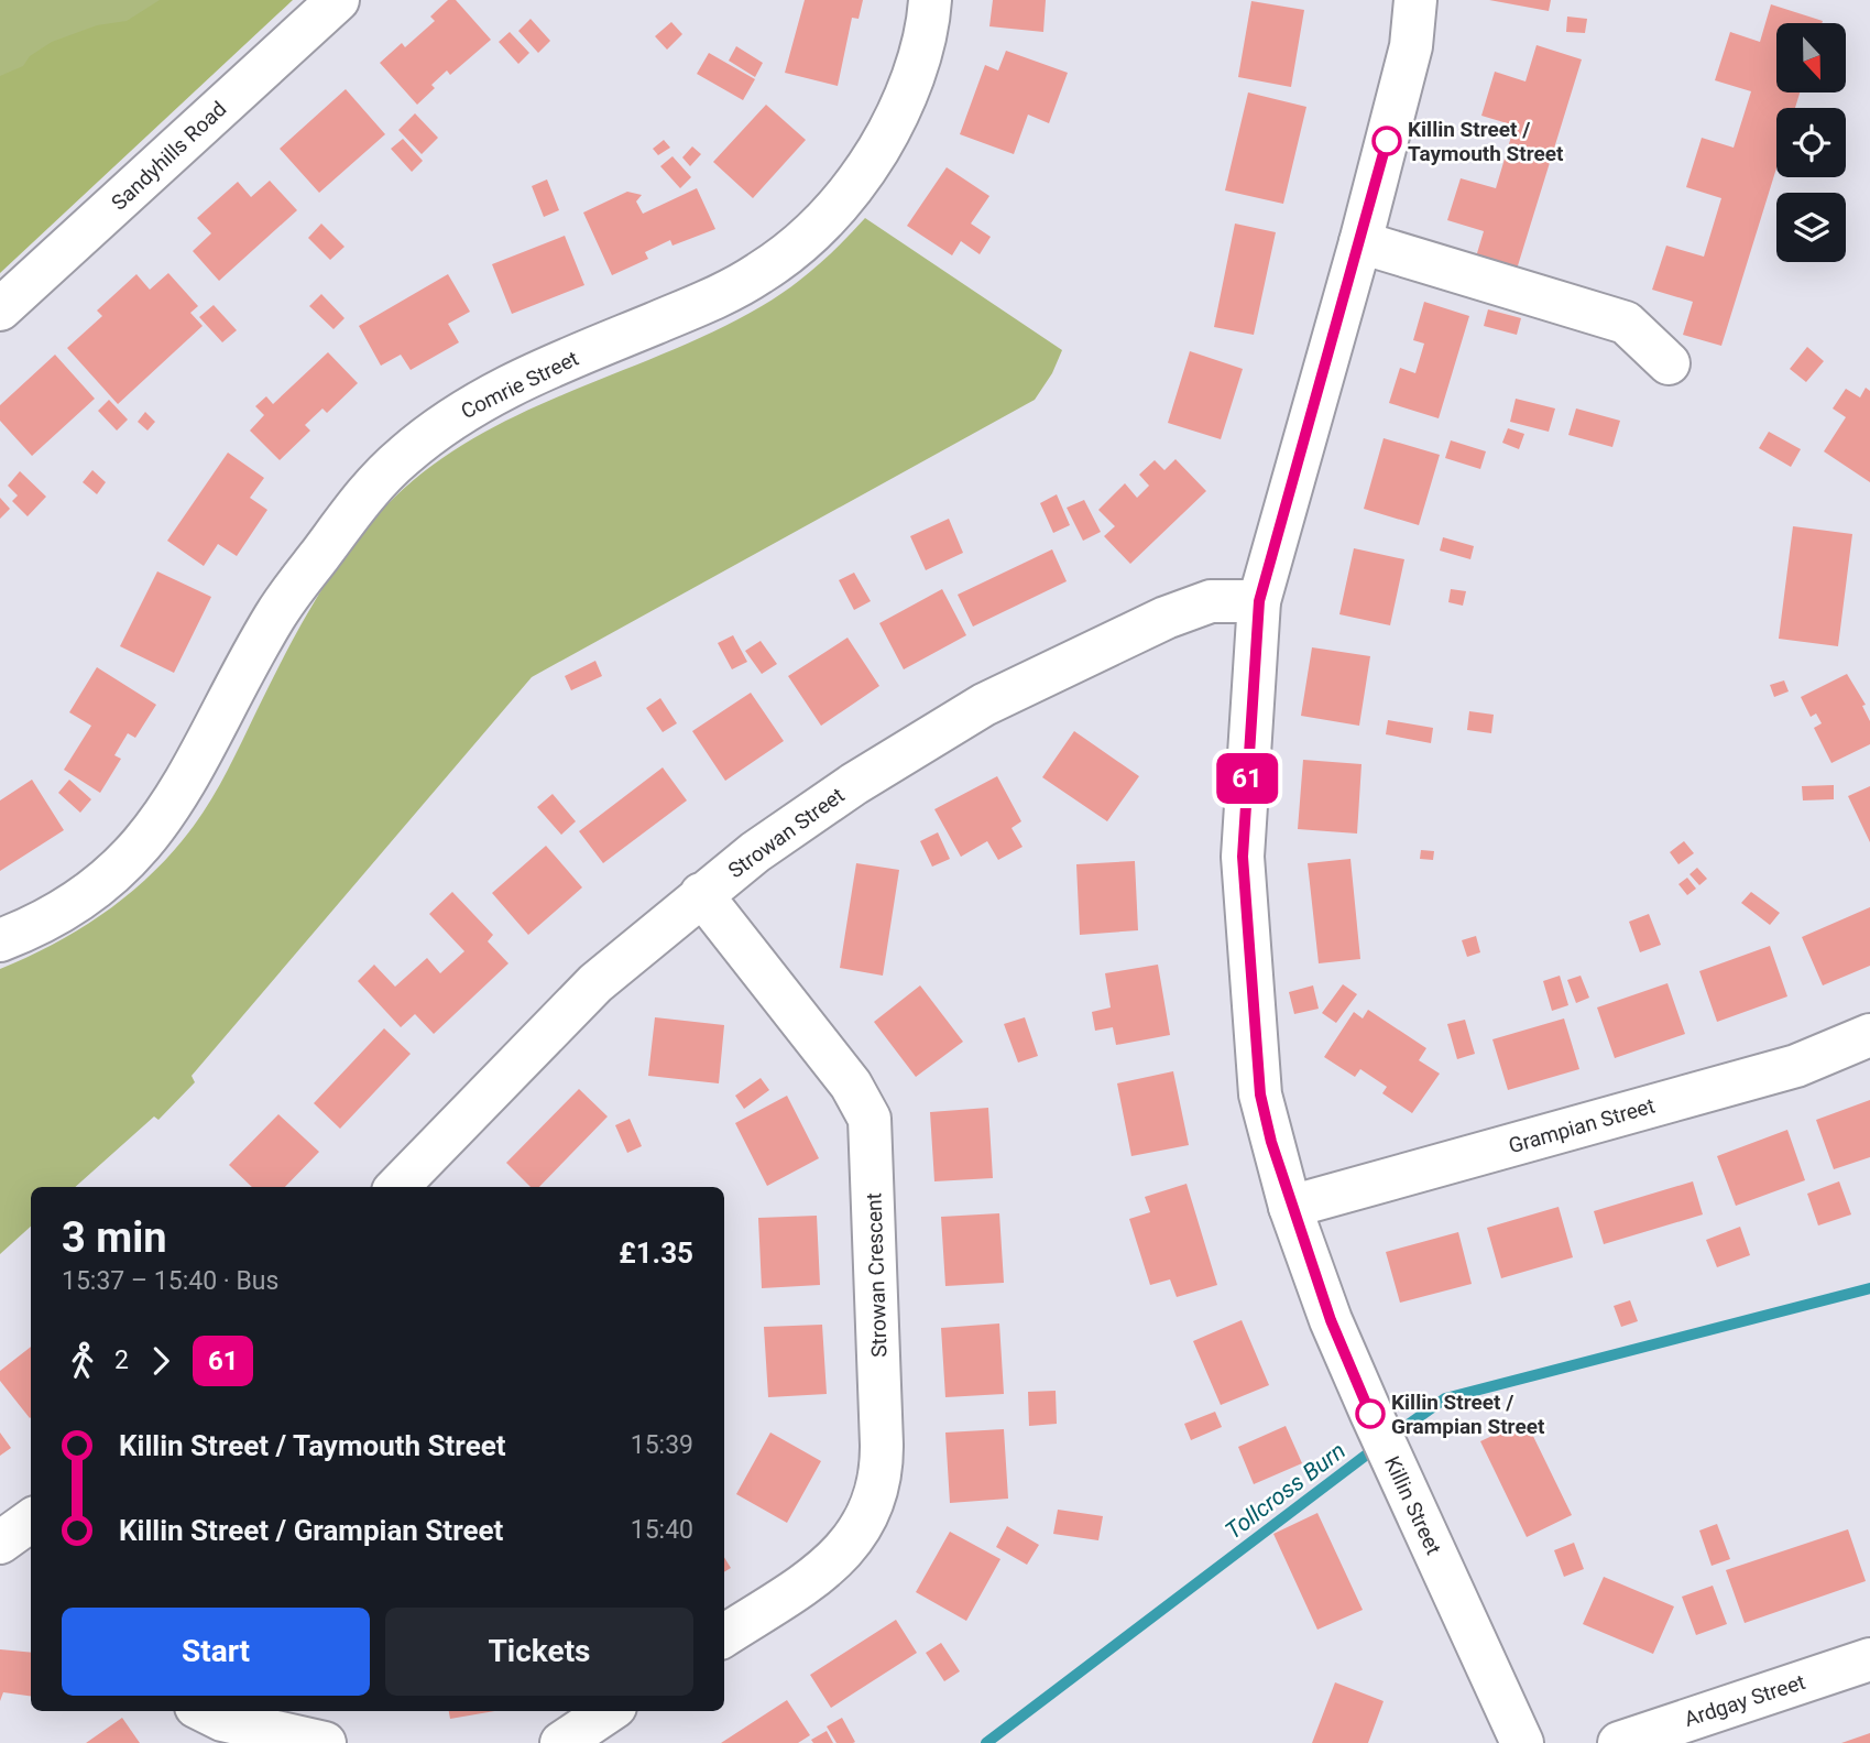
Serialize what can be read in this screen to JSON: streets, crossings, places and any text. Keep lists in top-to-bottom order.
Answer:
{
  "streets": {
    "street": [
      "Sandyhills Road",
      "Comrie Street",
      "Strowan Street",
      "Grampian Street",
      "Strowan Crescent",
      "Killin Street",
      "Ardgay Street"
    ]
  },
  "crossings": [
    ["Strowan Street", "Strowan Crescent"],
    ["Strowan Street", "Killin Street"],
    ["Grampian Street", "Killin Street"]
  ],
  "water": ["Tollcross Burn"],
  "places": ["Killin Street / Taymouth Street", "Killin Street / Grampian Street"],
  "lines": ["bus line 61"],
  "north": "bottom",
  "page": {
    "on_map": "61",
    "heading": ["3 min", "15:37 – 15:40 · Bus", "£1.35"],
    "legs": ["2", "61"],
    "list": [
      {
        "name": "Killin Street / Taymouth Street",
        "value": "15:39"
      },
      {
        "name": "Killin Street / Grampian Street",
        "value": "15:40"
      }
    ],
    "buttons": ["Start", "Tickets"]
  }
}
